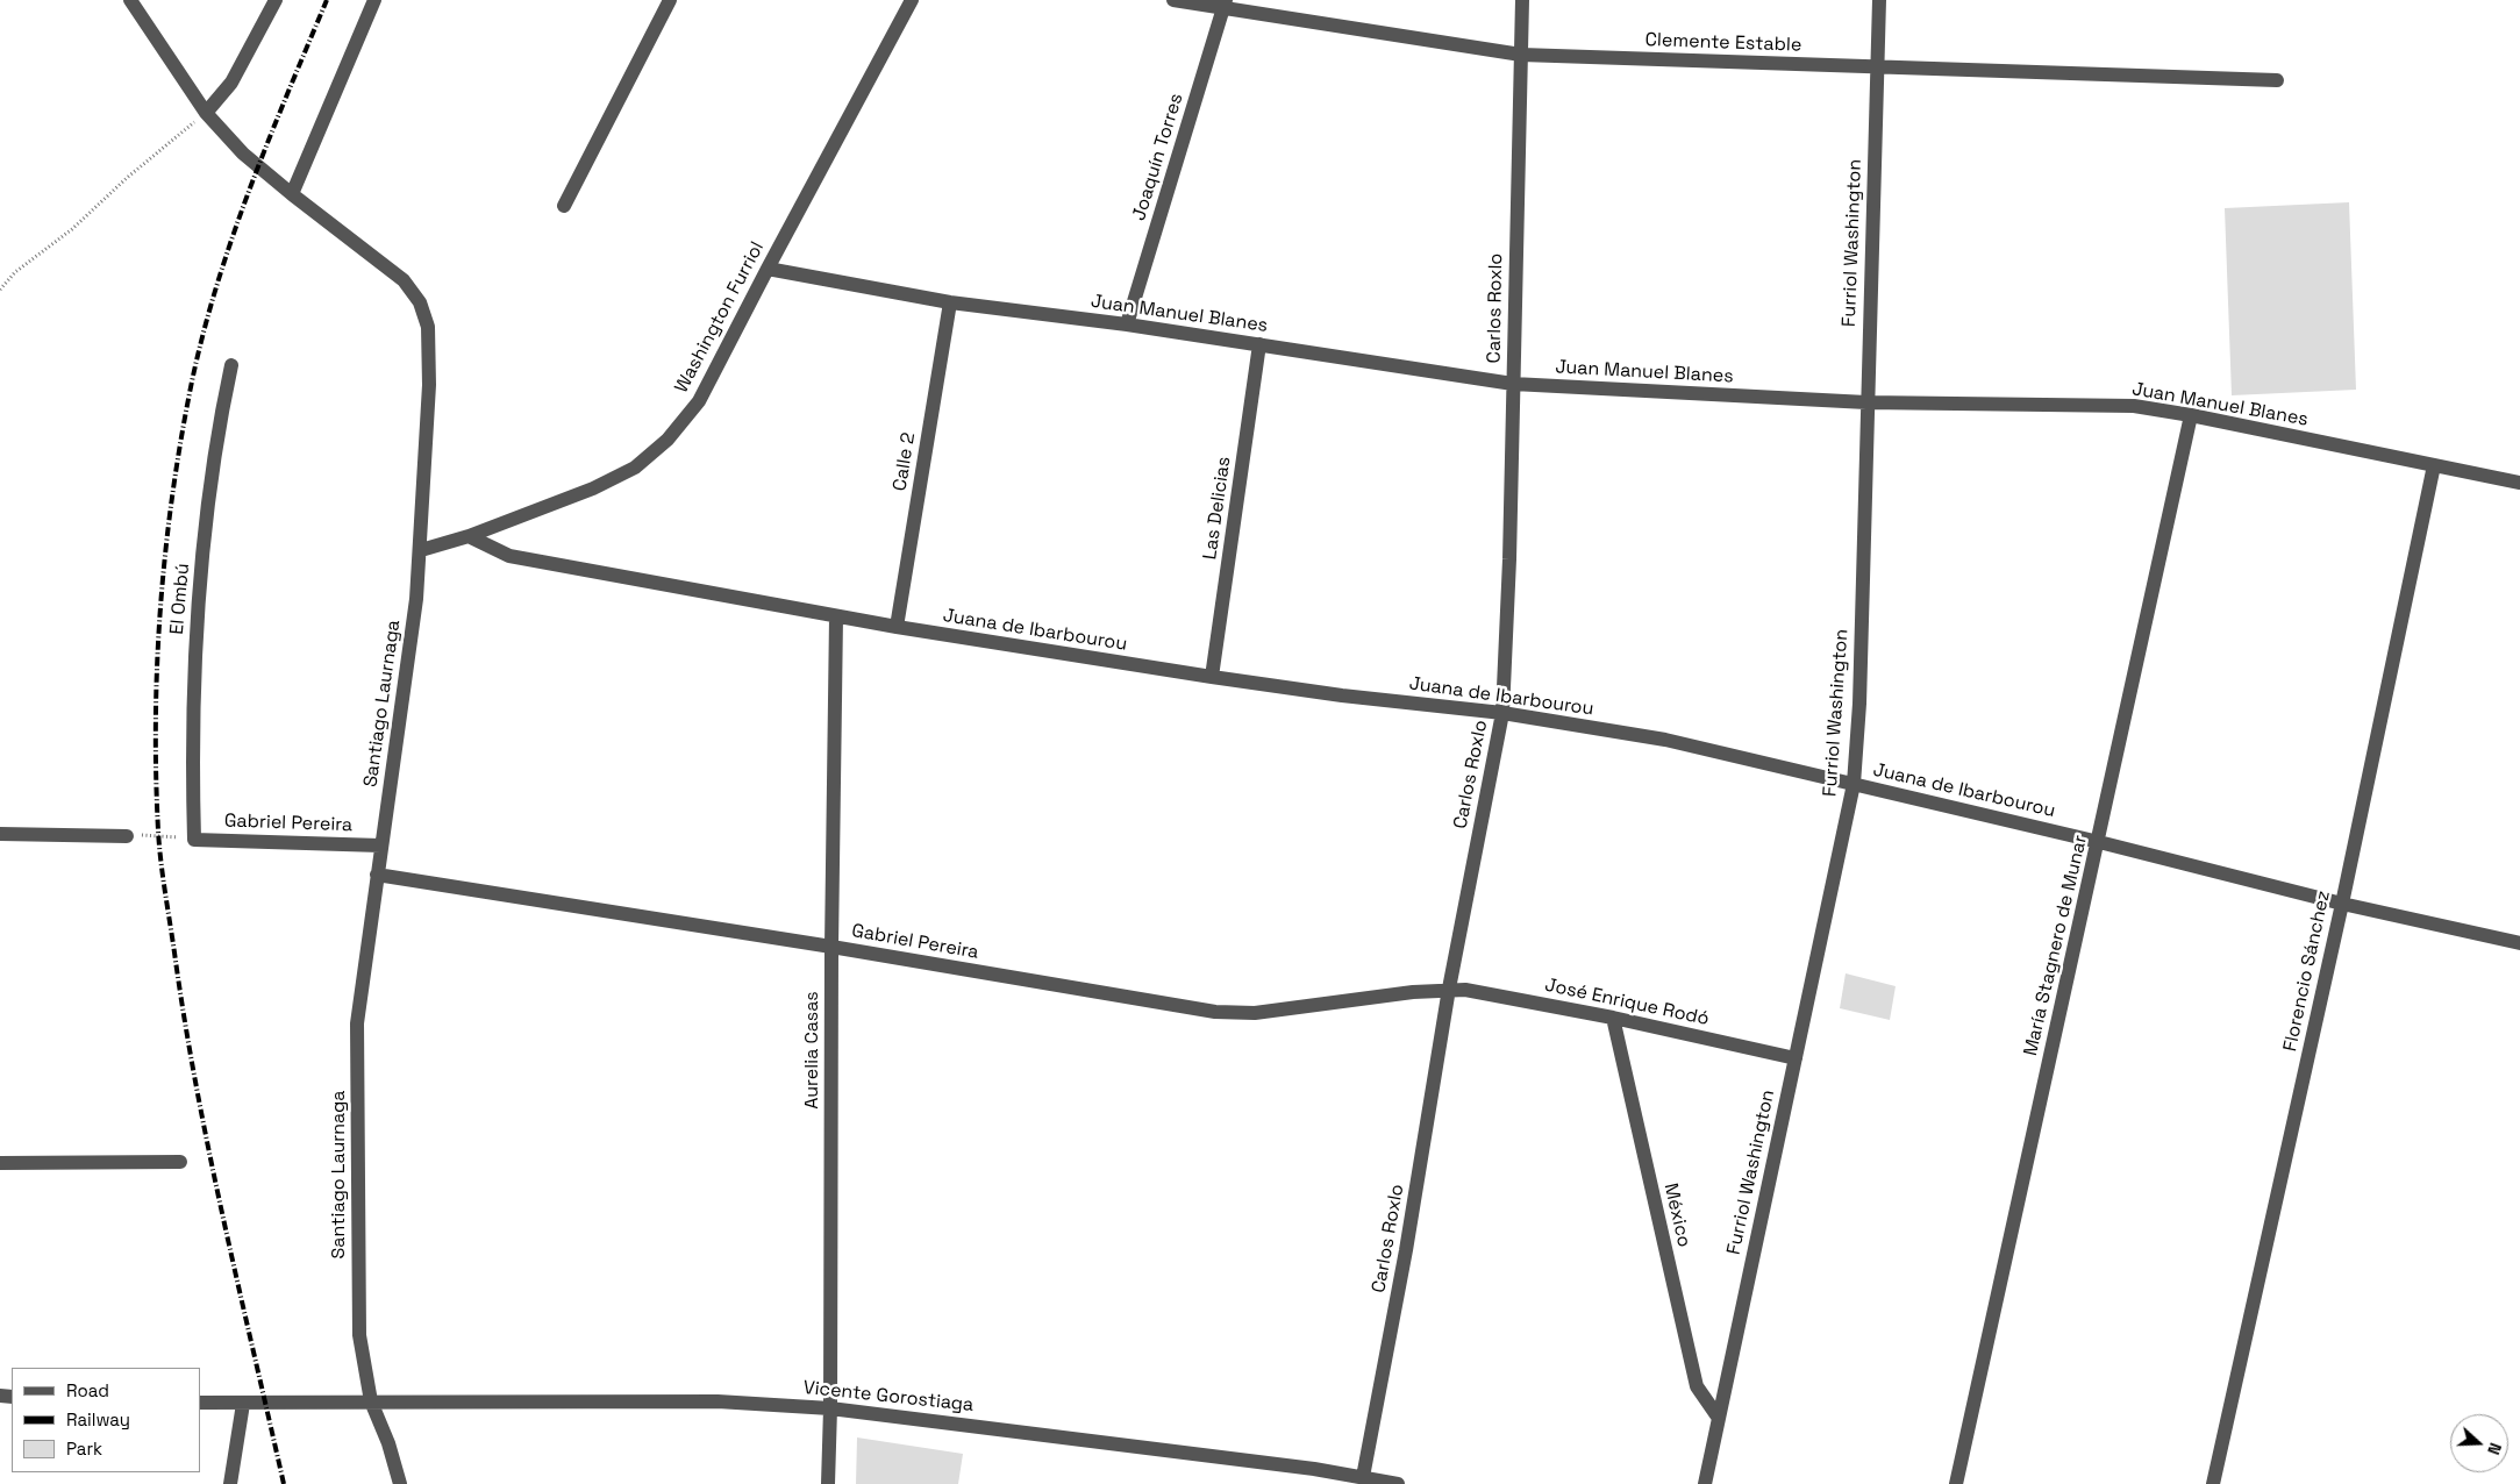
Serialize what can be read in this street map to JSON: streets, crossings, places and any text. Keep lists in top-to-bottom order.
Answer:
{
  "streets": {
    "street": [
      "Clemente Estable",
      "Joaquín Torres",
      "Furriol Washington",
      "Carlos Roxlo",
      "Juan Manuel Blanes",
      "Washington Furriol",
      "Calle 2",
      "Las Delicias",
      "El Ombú",
      "Juana de Ibarbourou",
      "Santiago Laurnaga",
      "Gabriel Pereira",
      "María Stagnero de Munar",
      "Florencio Sánchez",
      "José Enrique Rodó",
      "Aurelia Casas",
      "México",
      "Vicente Gorostiaga"
    ]
  },
  "crossings": [
    ["Clemente Estable", "Joaquín Torres"],
    ["Clemente Estable", "Furriol Washington"],
    ["Clemente Estable", "Carlos Roxlo"],
    ["Joaquín Torres", "Juan Manuel Blanes"],
    ["Furriol Washington", "Juan Manuel Blanes"],
    ["Furriol Washington", "Juana de Ibarbourou"],
    ["Furriol Washington", "José Enrique Rodó"],
    ["Furriol Washington", "México"],
    ["Carlos Roxlo", "Juan Manuel Blanes"],
    ["Carlos Roxlo", "Juana de Ibarbourou"],
    ["Carlos Roxlo", "Gabriel Pereira"],
    ["Carlos Roxlo", "José Enrique Rodó"],
    ["Carlos Roxlo", "Vicente Gorostiaga"],
    ["Juan Manuel Blanes", "Washington Furriol"],
    ["Juan Manuel Blanes", "Calle 2"],
    ["Juan Manuel Blanes", "Las Delicias"],
    ["Juan Manuel Blanes", "María Stagnero de Munar"],
    ["Juan Manuel Blanes", "Florencio Sánchez"],
    ["Washington Furriol", "Juana de Ibarbourou"],
    ["Washington Furriol", "Santiago Laurnaga"],
    ["Calle 2", "Juana de Ibarbourou"],
    ["Las Delicias", "Juana de Ibarbourou"],
    ["El Ombú", "Gabriel Pereira"],
    ["Juana de Ibarbourou", "María Stagnero de Munar"],
    ["Juana de Ibarbourou", "Florencio Sánchez"],
    ["Juana de Ibarbourou", "Aurelia Casas"],
    ["Santiago Laurnaga", "Gabriel Pereira"],
    ["Santiago Laurnaga", "Vicente Gorostiaga"],
    ["Gabriel Pereira", "José Enrique Rodó"],
    ["Gabriel Pereira", "Aurelia Casas"],
    ["José Enrique Rodó", "México"],
    ["Aurelia Casas", "Vicente Gorostiaga"]
  ],
  "legend": ["Road", "Railway", "Park"],
  "north": "right"
}
